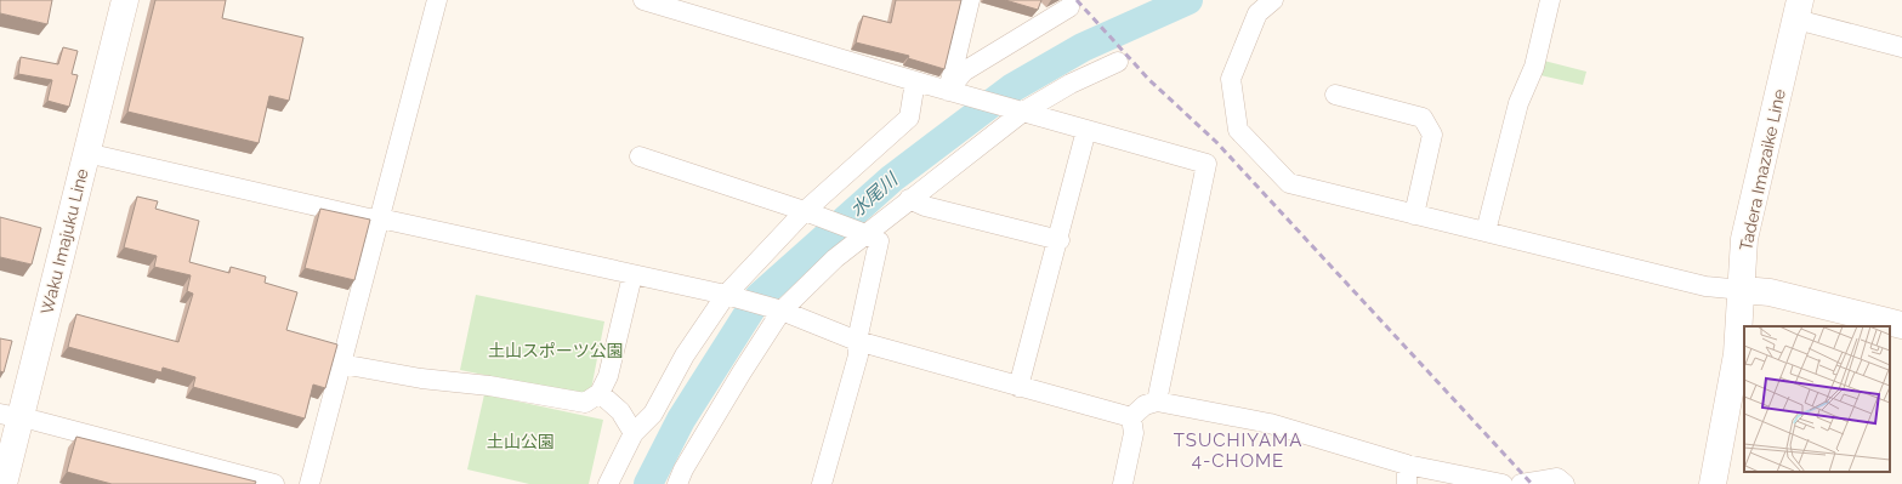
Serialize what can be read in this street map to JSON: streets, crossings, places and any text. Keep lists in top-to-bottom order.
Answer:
{
  "streets": {
    "main road": ["Tadera Imazaike Line", "Waku Imajuku Line"]
  },
  "districts": ["TSUCHIYAMA 4-CHOME"],
  "water": ["水尾川"],
  "parks": ["土山スポーツ公園", "土山公園"]
}
